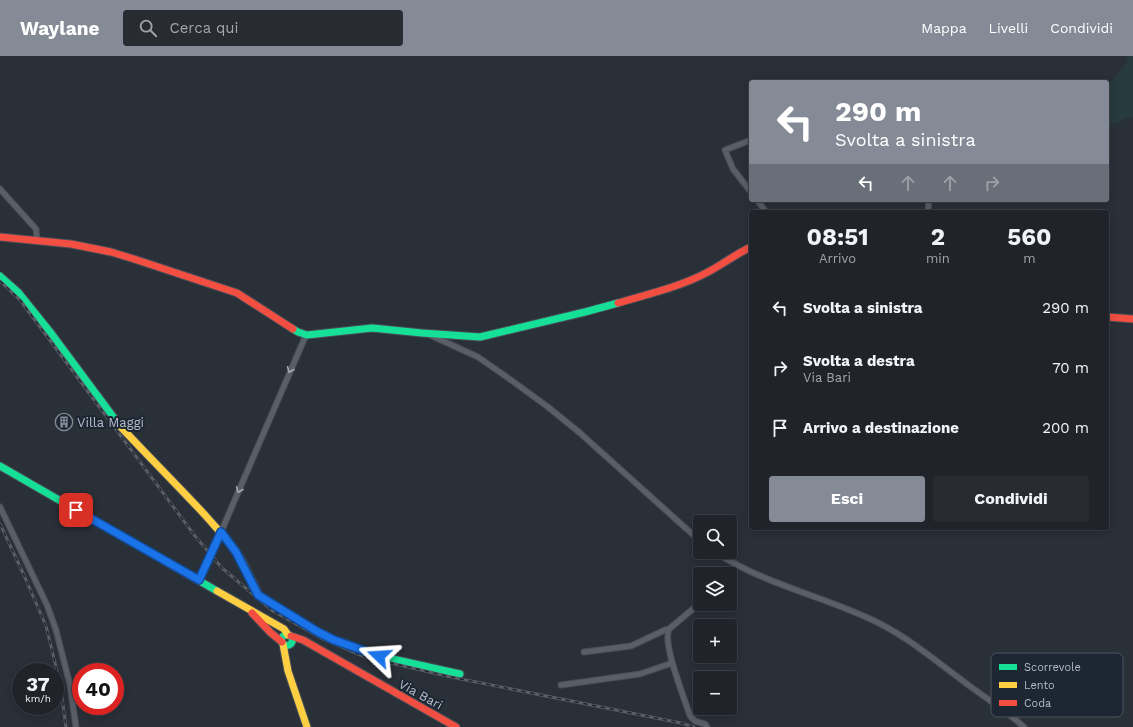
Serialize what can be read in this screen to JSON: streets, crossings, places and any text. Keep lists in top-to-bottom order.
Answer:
{
  "streets": {
    "street": ["Via Bari"]
  },
  "places": {
    "building": ["Villa Maggi"]
  },
  "legend": ["Scorrevole", "Lento", "Coda"],
  "page": {
    "header": "Waylane",
    "search": "Cerca qui",
    "nav": ["Mappa", "Livelli", "Condividi"],
    "turn": ["290 m", "Svolta a sinistra"],
    "eta": [
      "08:51",
      "Arrivo",
      "2",
      "min",
      "560",
      "m"
    ],
    "list": [
      {
        "name": "Svolta a sinistra",
        "value": "290 m"
      },
      {
        "name": "Svolta a destra",
        "note": "Via Bari",
        "value": "70 m"
      },
      {
        "name": "Arrivo a destinazione",
        "value": "200 m"
      }
    ],
    "buttons": ["Esci", "Condividi"],
    "map_buttons": ["+", "−"],
    "speed": "37 km/h",
    "limit": "40"
  }
}
